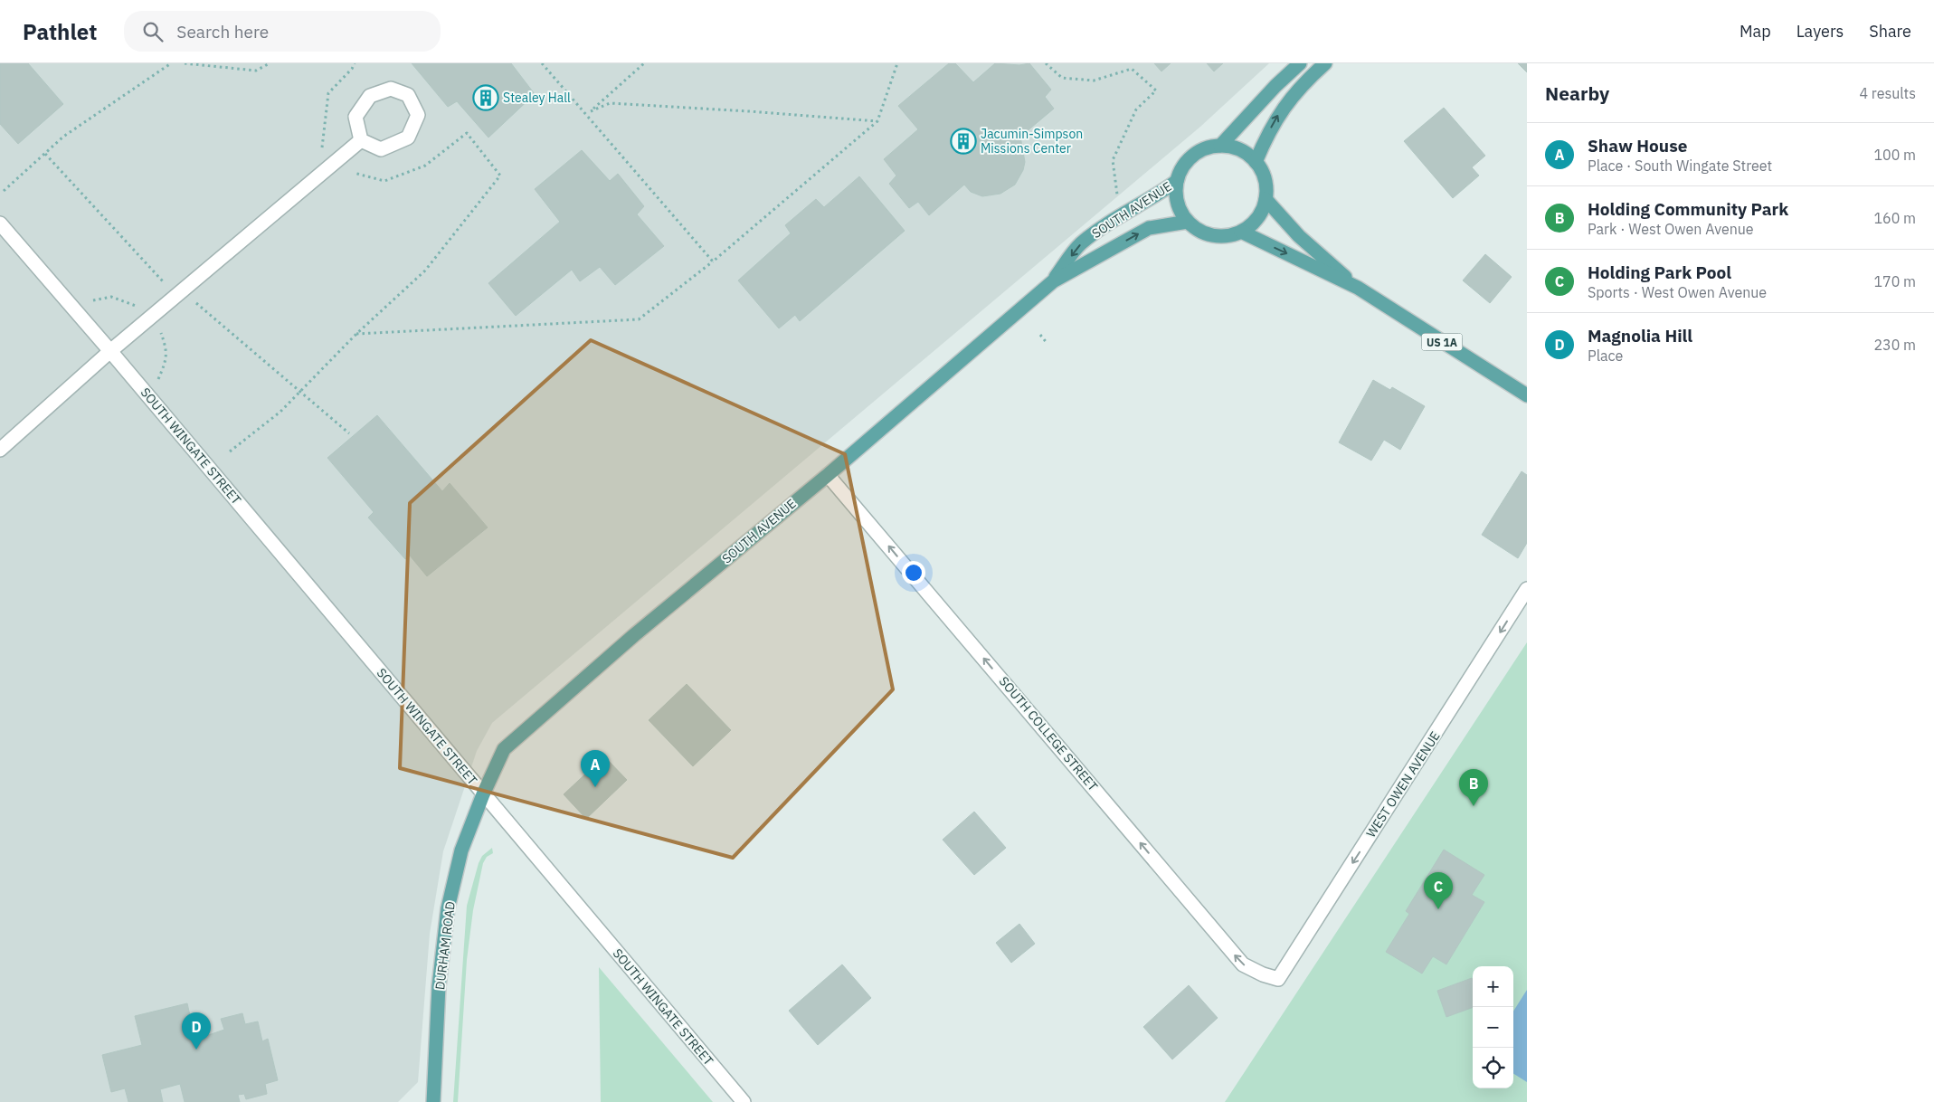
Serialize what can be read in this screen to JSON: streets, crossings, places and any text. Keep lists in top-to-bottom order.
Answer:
{
  "streets": {
    "main road": ["SOUTH AVENUE", "US 1A", "DURHAM ROAD"],
    "street": ["SOUTH WINGATE STREET", "SOUTH COLLEGE STREET", "WEST OWEN AVENUE"]
  },
  "crossings": [
    ["SOUTH AVENUE", "US 1A"],
    ["SOUTH AVENUE", "SOUTH WINGATE STREET"],
    ["SOUTH AVENUE", "SOUTH COLLEGE STREET"],
    ["SOUTH AVENUE", "DURHAM ROAD"],
    ["SOUTH WINGATE STREET", "DURHAM ROAD"],
    ["SOUTH COLLEGE STREET", "WEST OWEN AVENUE"]
  ],
  "one_way": ["SOUTH COLLEGE STREET", "WEST OWEN AVENUE"],
  "places": {
    "building": ["Stealey Hall", "Jacumin-Simpson Missions Center"]
  },
  "page": {
    "header": "Pathlet",
    "search": "Search here",
    "nav": ["Map", "Layers", "Share"],
    "heading": ["Nearby", "4 results"],
    "list": [
      {
        "mark": "A",
        "name": "Shaw House",
        "note": "Place · South Wingate Street",
        "value": "100 m"
      },
      {
        "mark": "B",
        "name": "Holding Community Park",
        "note": "Park · West Owen Avenue",
        "value": "160 m"
      },
      {
        "mark": "C",
        "name": "Holding Park Pool",
        "note": "Sports · West Owen Avenue",
        "value": "170 m"
      },
      {
        "mark": "D",
        "name": "Magnolia Hill",
        "note": "Place",
        "value": "230 m"
      }
    ],
    "pins": [
      "A",
      "B",
      "C",
      "D"
    ],
    "map_buttons": ["+", "−"]
  }
}
